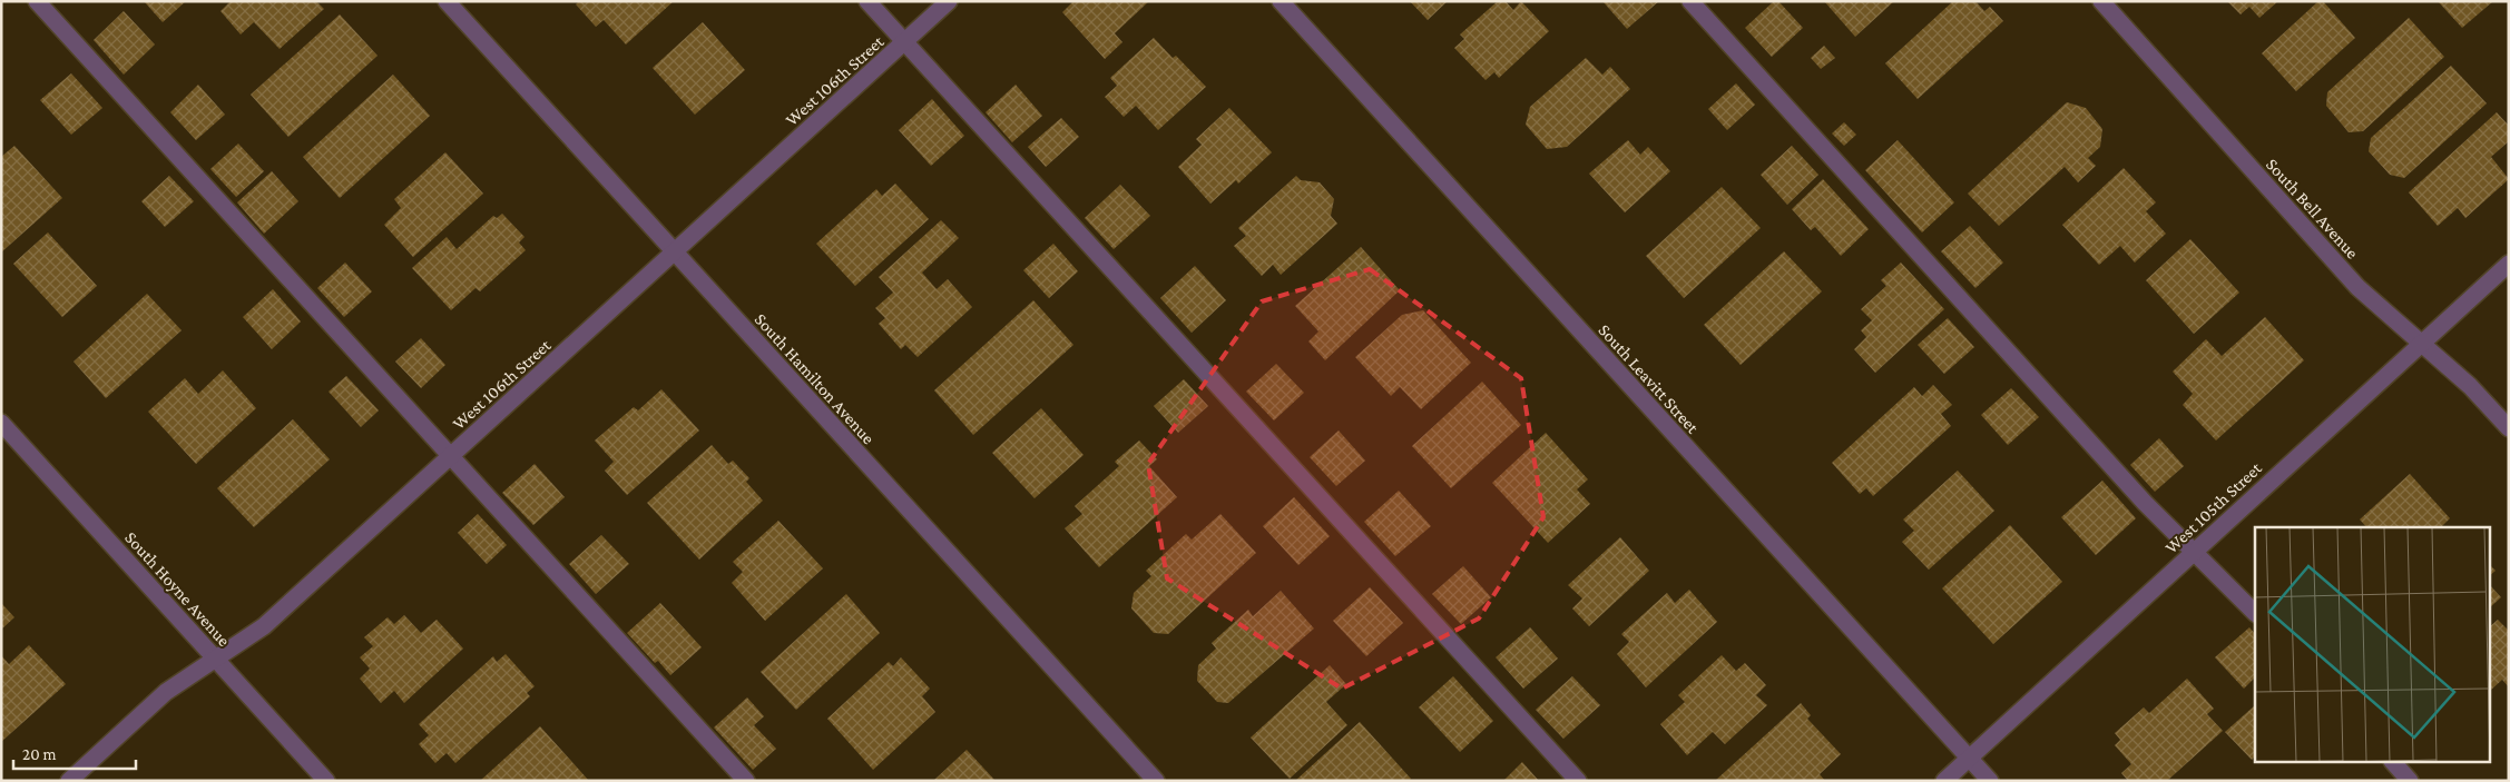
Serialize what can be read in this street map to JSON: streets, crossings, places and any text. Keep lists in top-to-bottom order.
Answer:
{
  "streets": {
    "street": [
      "West 106th Street",
      "South Bell Avenue",
      "South Hamilton Avenue",
      "South Leavitt Street",
      "West 105th Street",
      "South Hoyne Avenue"
    ]
  },
  "crossings": [
    ["West 106th Street", "South Hamilton Avenue"],
    ["West 106th Street", "South Hoyne Avenue"],
    ["South Bell Avenue", "West 105th Street"],
    ["South Leavitt Street", "West 105th Street"]
  ],
  "scale_bar": "20 m"
}
